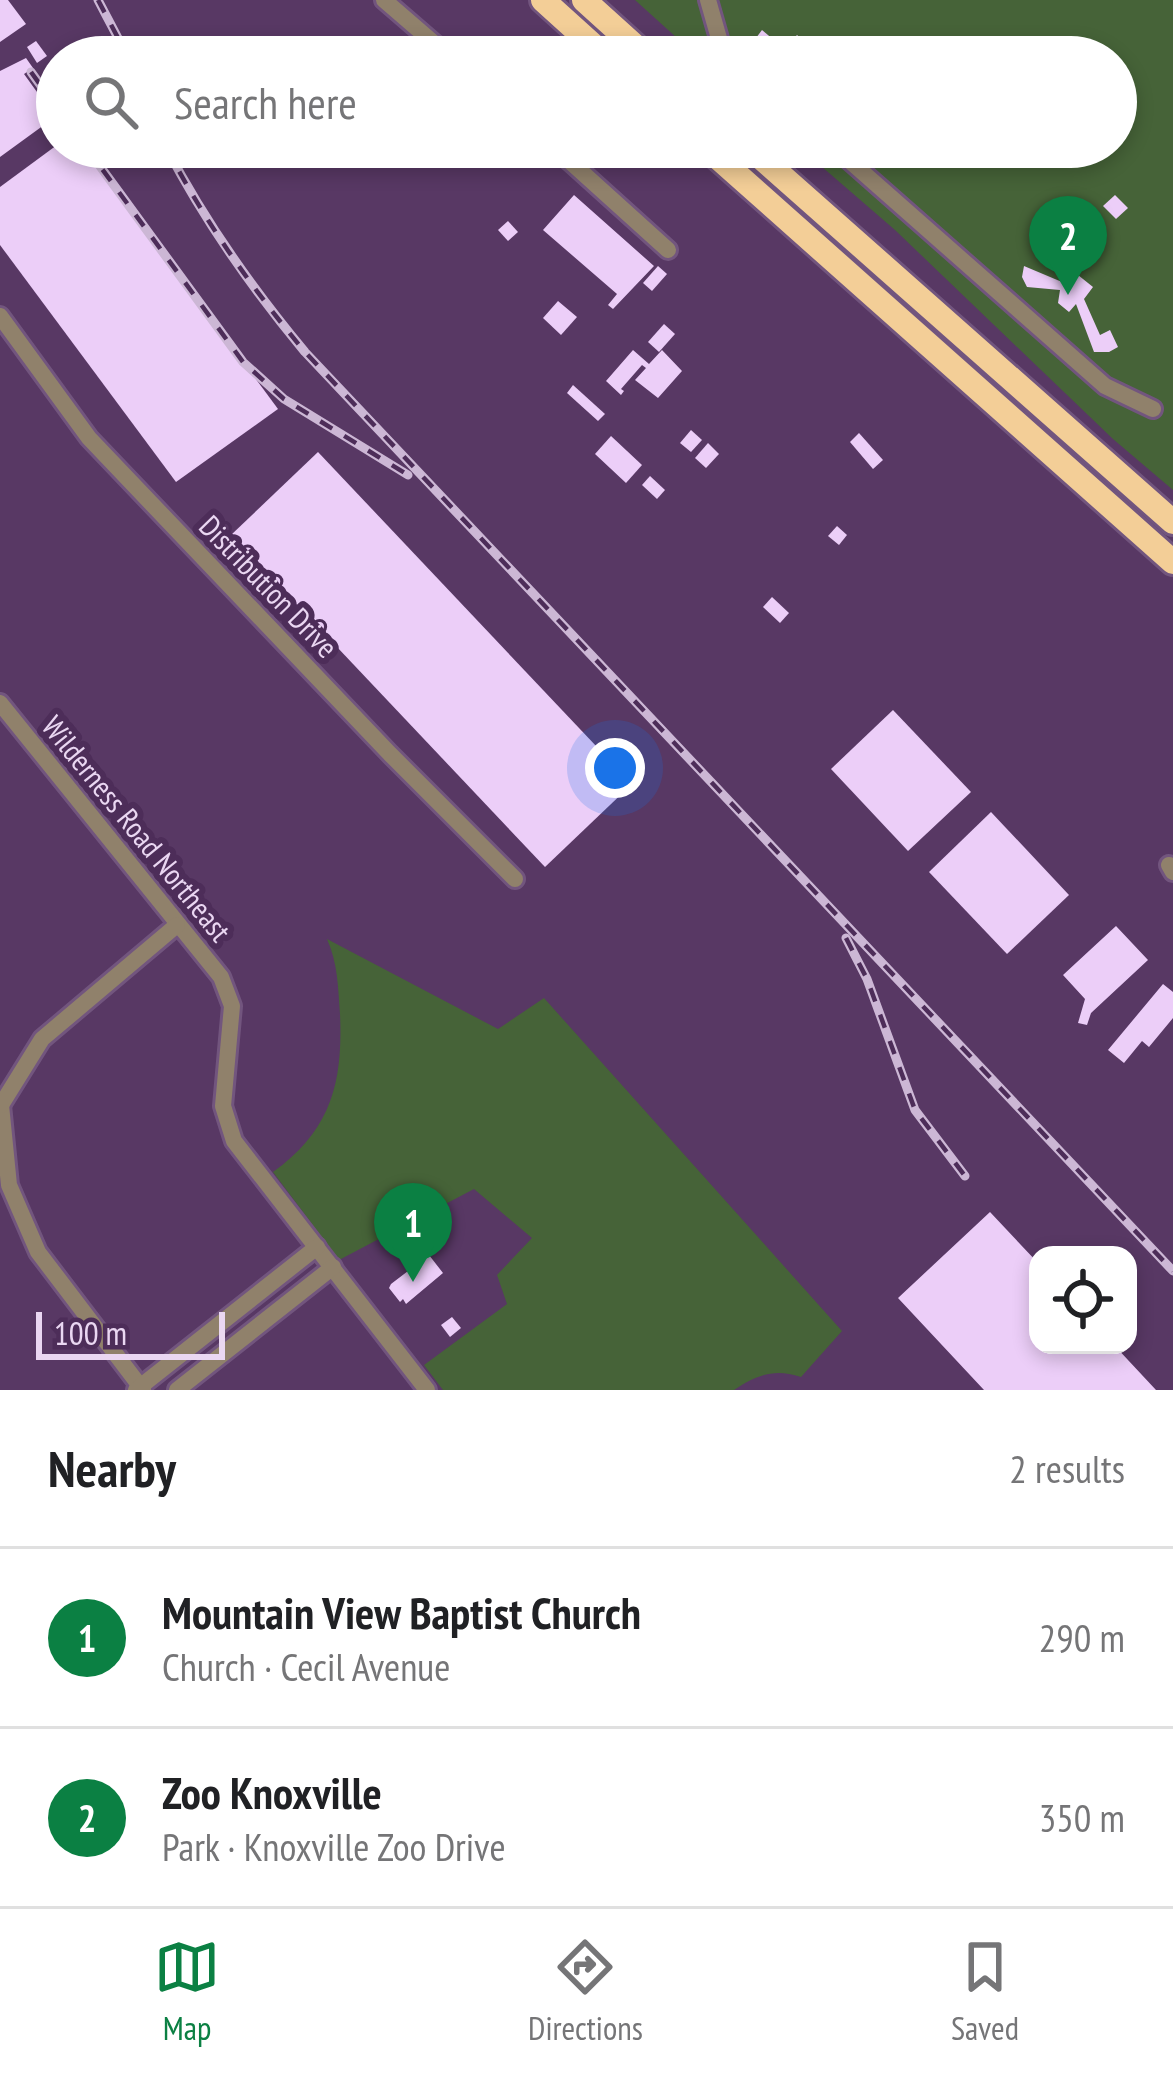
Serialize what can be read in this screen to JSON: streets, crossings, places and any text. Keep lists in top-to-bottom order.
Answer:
{
  "streets": {
    "street": ["Distribution Drive", "Wilderness Road Northeast"]
  },
  "scale_bar": "100 m",
  "page": {
    "search": "Search here",
    "pins": ["2", "1"],
    "scale": "100 m",
    "heading": ["Nearby", "2 results"],
    "list": [
      {
        "mark": "1",
        "name": "Mountain View Baptist Church",
        "note": "Church · Cecil Avenue",
        "value": "290 m"
      },
      {
        "mark": "2",
        "name": "Zoo Knoxville",
        "note": "Park · Knoxville Zoo Drive",
        "value": "350 m"
      }
    ],
    "nav": ["Map", "Directions", "Saved"]
  }
}
